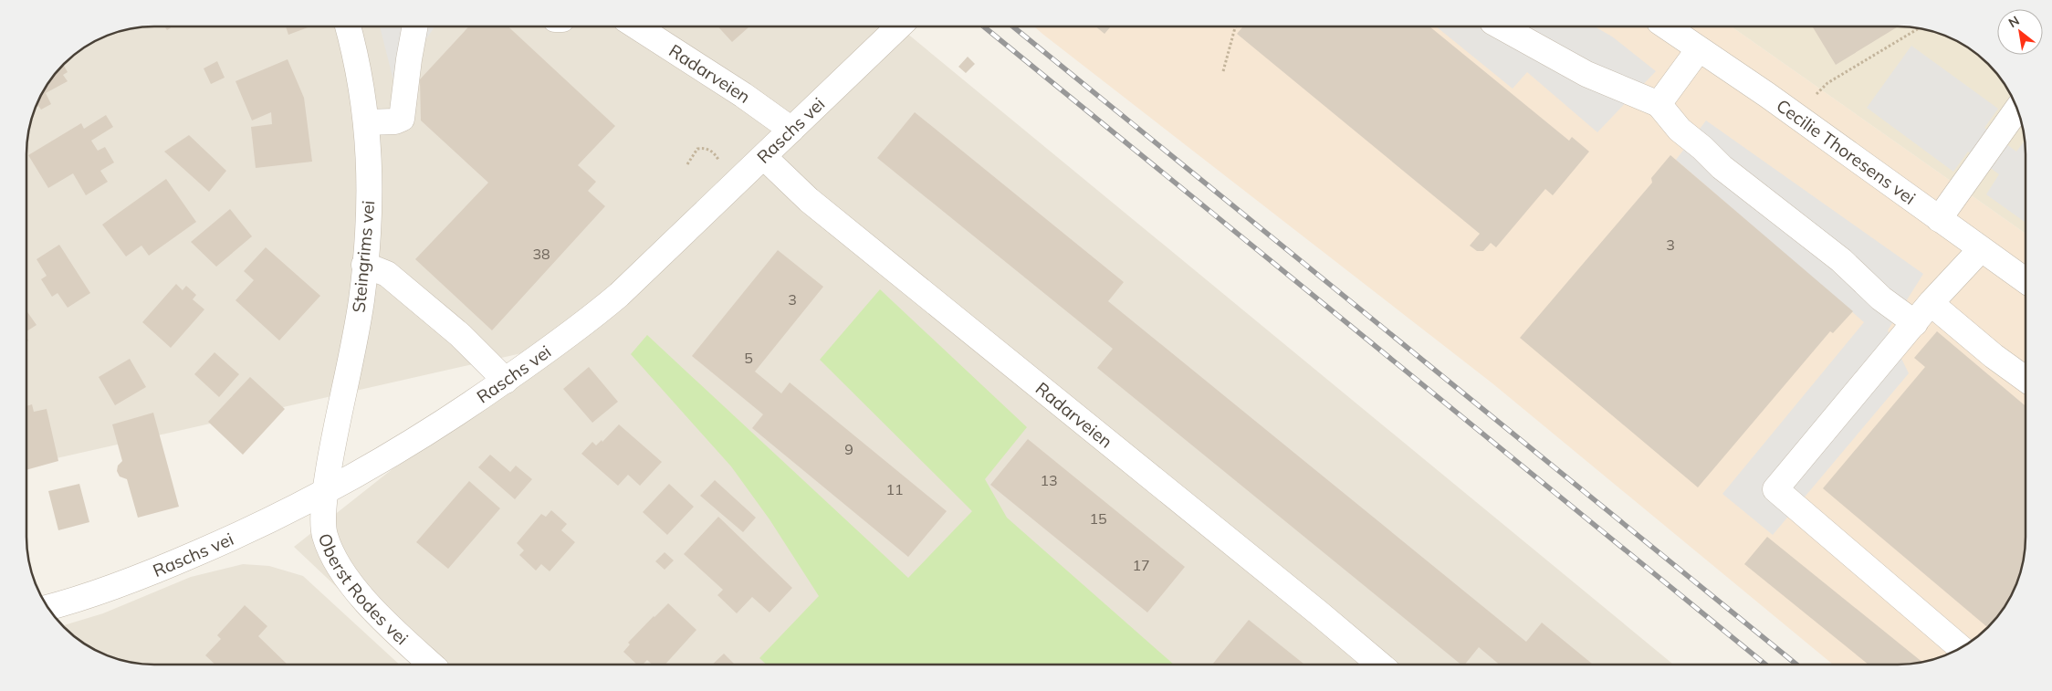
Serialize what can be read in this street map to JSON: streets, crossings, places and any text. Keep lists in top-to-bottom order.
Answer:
{
  "streets": {
    "street": [
      "Radarveien",
      "Raschs vei",
      "Cecilie Thoresens vei",
      "Steingrims vei",
      "Oberst Rodes vei"
    ]
  },
  "crossings": [
    ["Radarveien", "Raschs vei"],
    ["Raschs vei", "Steingrims vei"],
    ["Raschs vei", "Oberst Rodes vei"],
    ["Steingrims vei", "Oberst Rodes vei"]
  ],
  "house_numbers": [
    "3",
    "38",
    "3",
    "5",
    "9",
    "13",
    "11",
    "15",
    "17"
  ],
  "north": "top left"
}
